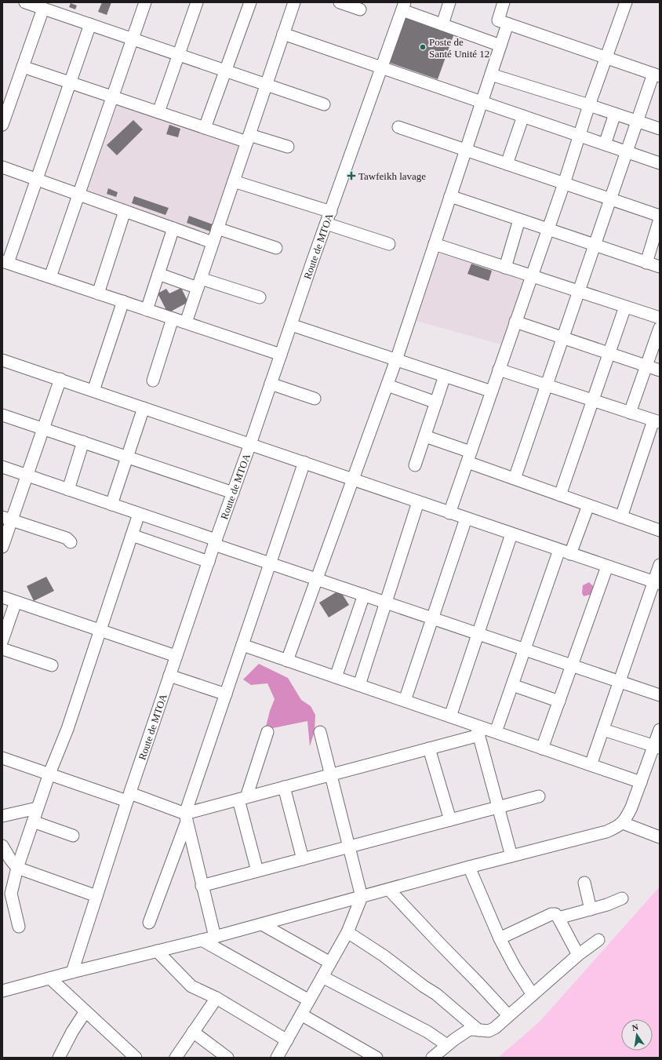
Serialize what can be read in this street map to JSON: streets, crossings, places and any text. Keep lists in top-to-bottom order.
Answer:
{
  "streets": {
    "street": ["Route de MTOA"]
  },
  "places": {
    "other": ["Poste de Santé Unité 12"],
    "health": ["Tawfeikh lavage"]
  },
  "north": "top"
}
